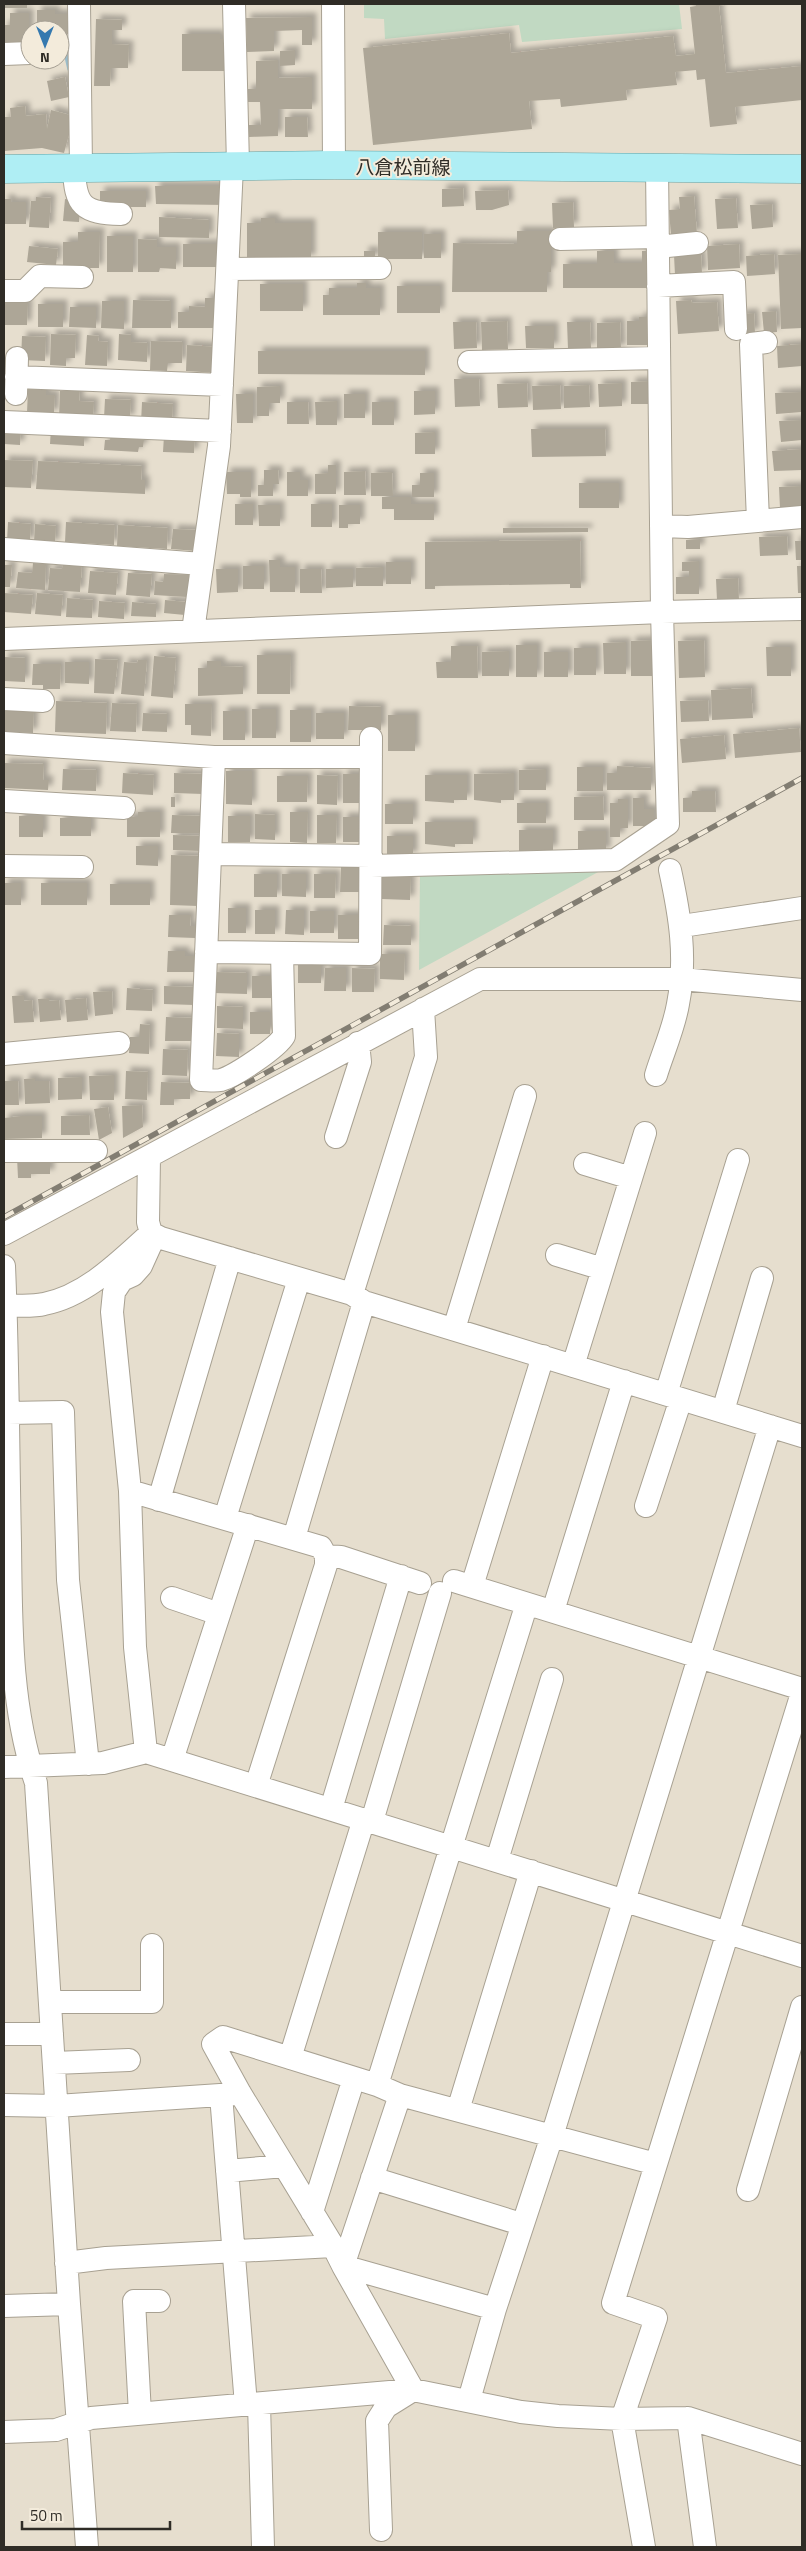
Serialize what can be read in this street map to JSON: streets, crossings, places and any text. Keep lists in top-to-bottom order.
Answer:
{
  "streets": {
    "main road": ["八倉松前線"]
  },
  "scale_bar": "50 m",
  "north": "bottom"
}
